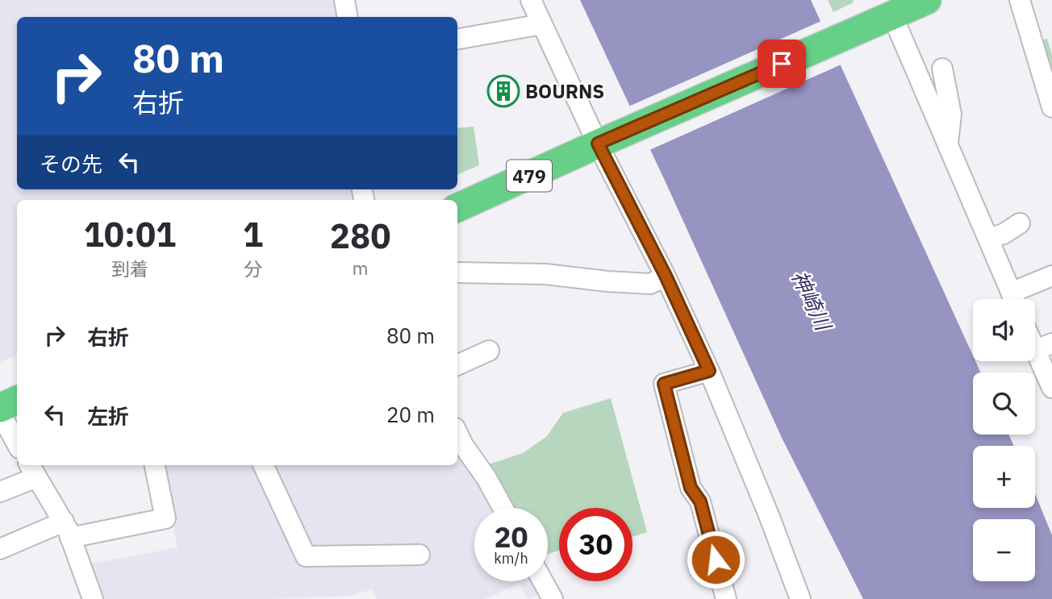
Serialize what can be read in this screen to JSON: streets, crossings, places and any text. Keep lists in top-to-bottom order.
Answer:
{
  "streets": {
    "highway": ["479"]
  },
  "water": ["神崎川"],
  "places": {
    "building": ["BOURNS"]
  },
  "page": {
    "turn": ["80 m", "右折"],
    "then": "その先",
    "eta": [
      "10:01",
      "到着",
      "1",
      "分",
      "280",
      "m"
    ],
    "list": [
      {
        "name": "右折",
        "value": "80 m"
      },
      {
        "name": "左折",
        "value": "20 m"
      }
    ],
    "map_buttons": ["+", "−"],
    "speed": "20 km/h",
    "limit": "30"
  }
}
